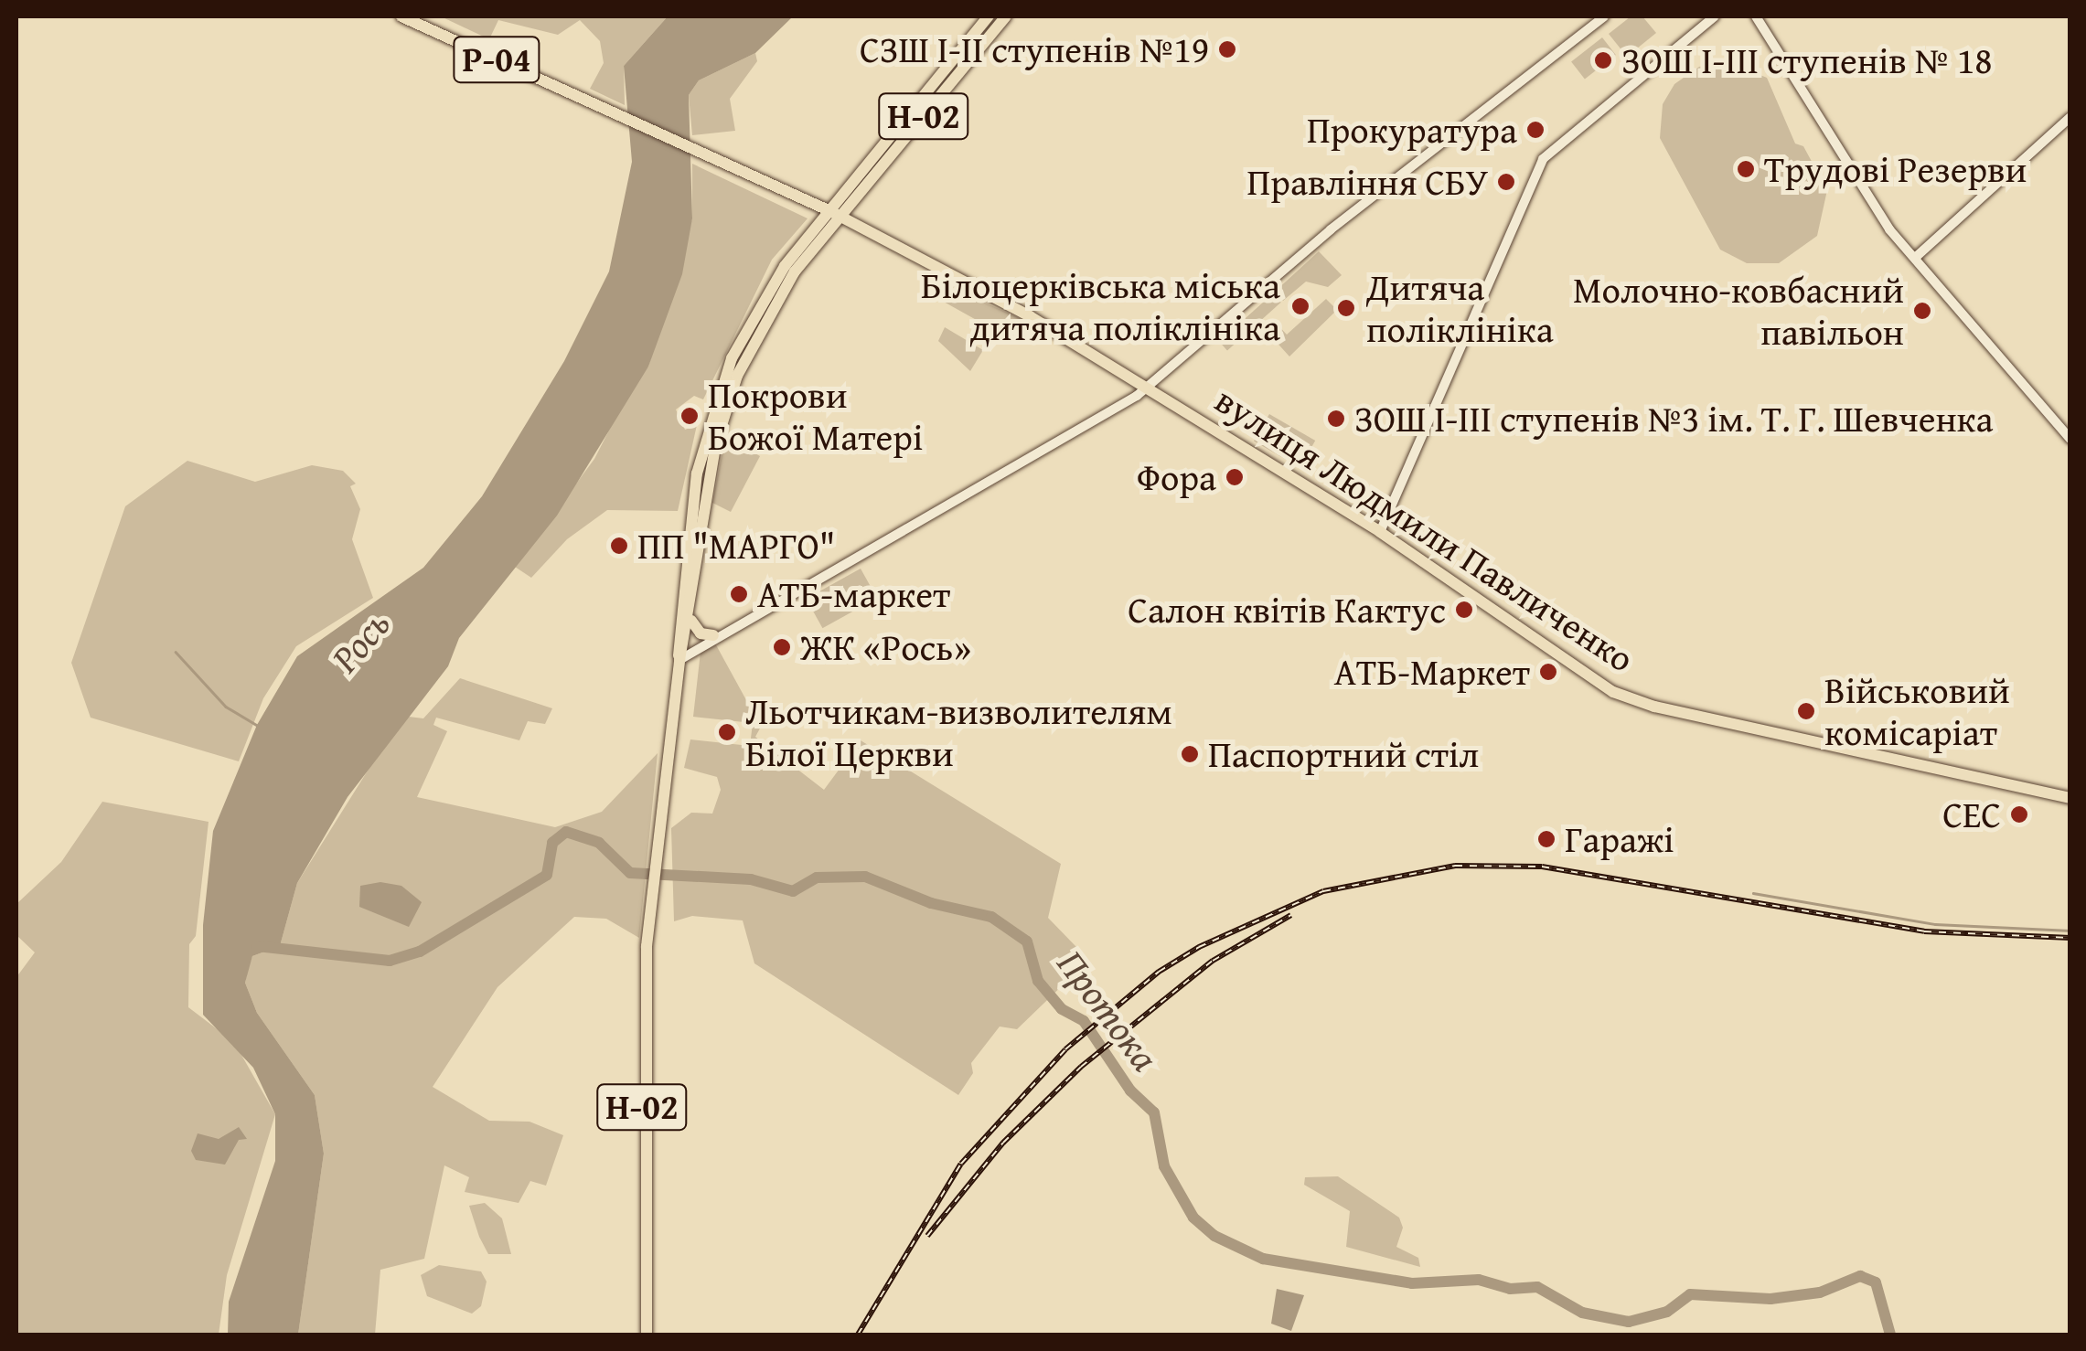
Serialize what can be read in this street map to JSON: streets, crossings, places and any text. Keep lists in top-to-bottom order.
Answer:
{
  "streets": {
    "main road": ["Р-04", "Н-02", "вулиця Людмили Павличенко"]
  },
  "crossings": [
    ["Р-04", "Н-02"],
    ["Р-04", "вулиця Людмили Павличенко"],
    ["Н-02", "вулиця Людмили Павличенко"]
  ],
  "water": ["Рось", "Протока"],
  "places": [
    "СЗШ I-II ступенів №19",
    "ЗОШ І-ІІІ ступенів № 18",
    "Прокуратура",
    "Трудові Резерви",
    "Правління СБУ",
    "Білоцерківська міська дитяча поліклініка",
    "Дитяча поліклініка",
    "Молочно-ковбасний павільон",
    "Покрови Божої Матері",
    "ЗОШ І-ІІІ ступенів №3 ім. Т. Г. Шевченка",
    "Фора",
    "ПП \"МАРГО\"",
    "АТБ-маркет",
    "Салон квітів Кактус",
    "ЖК «Рось»",
    "АТБ-Маркет",
    "Військовий комісаріат",
    "Льотчикам-визволителям Білої Церкви",
    "Паспортний стіл",
    "СЕС",
    "Гаражі"
  ]
}
